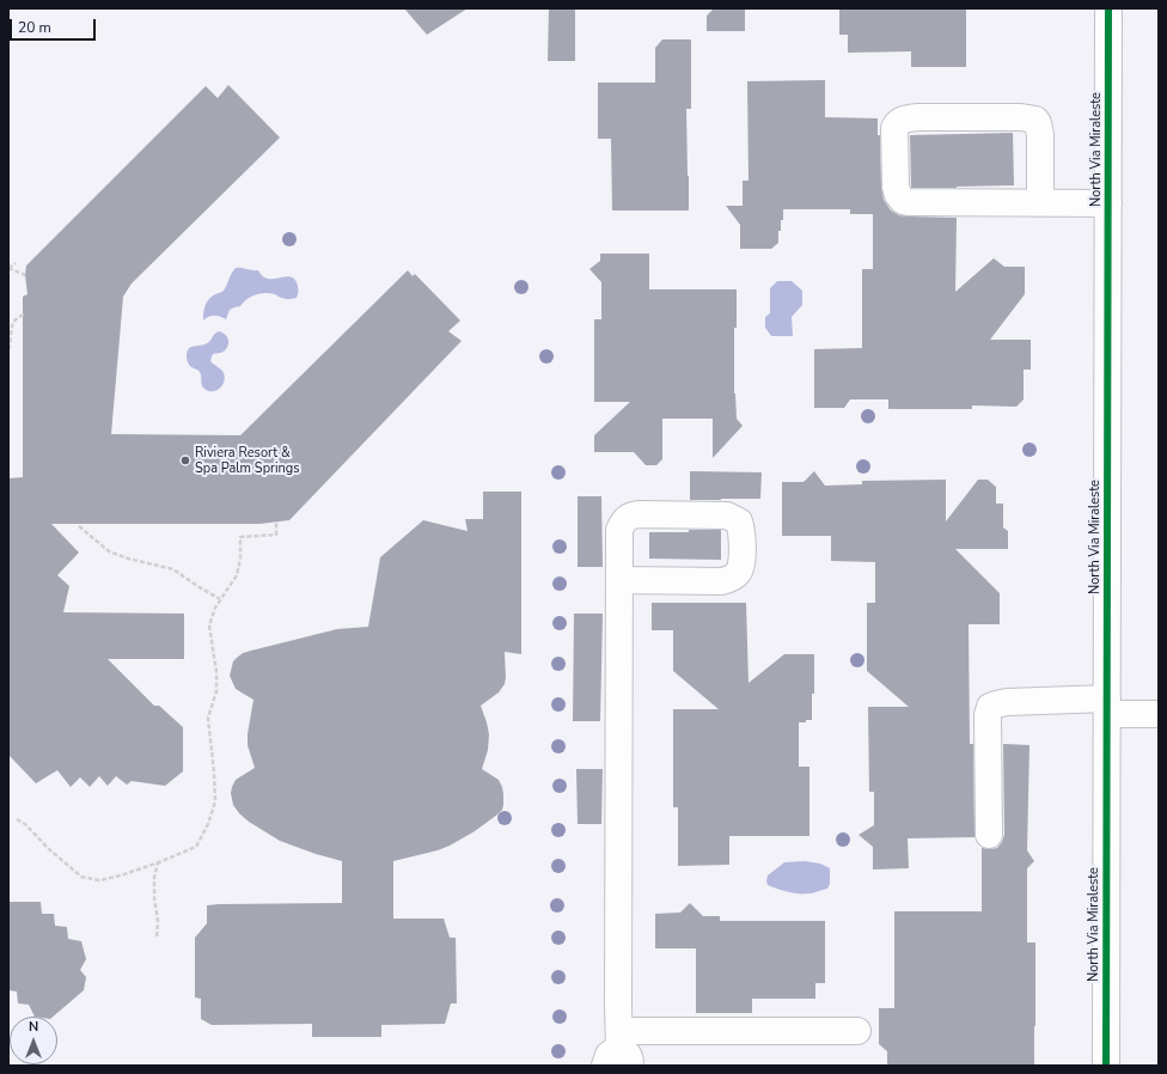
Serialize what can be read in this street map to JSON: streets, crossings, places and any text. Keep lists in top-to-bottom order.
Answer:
{
  "streets": {
    "street": ["North Via Miraleste"]
  },
  "places": ["Riviera Resort & Spa Palm Springs"],
  "scale_bar": "20 m",
  "north": "top"
}
